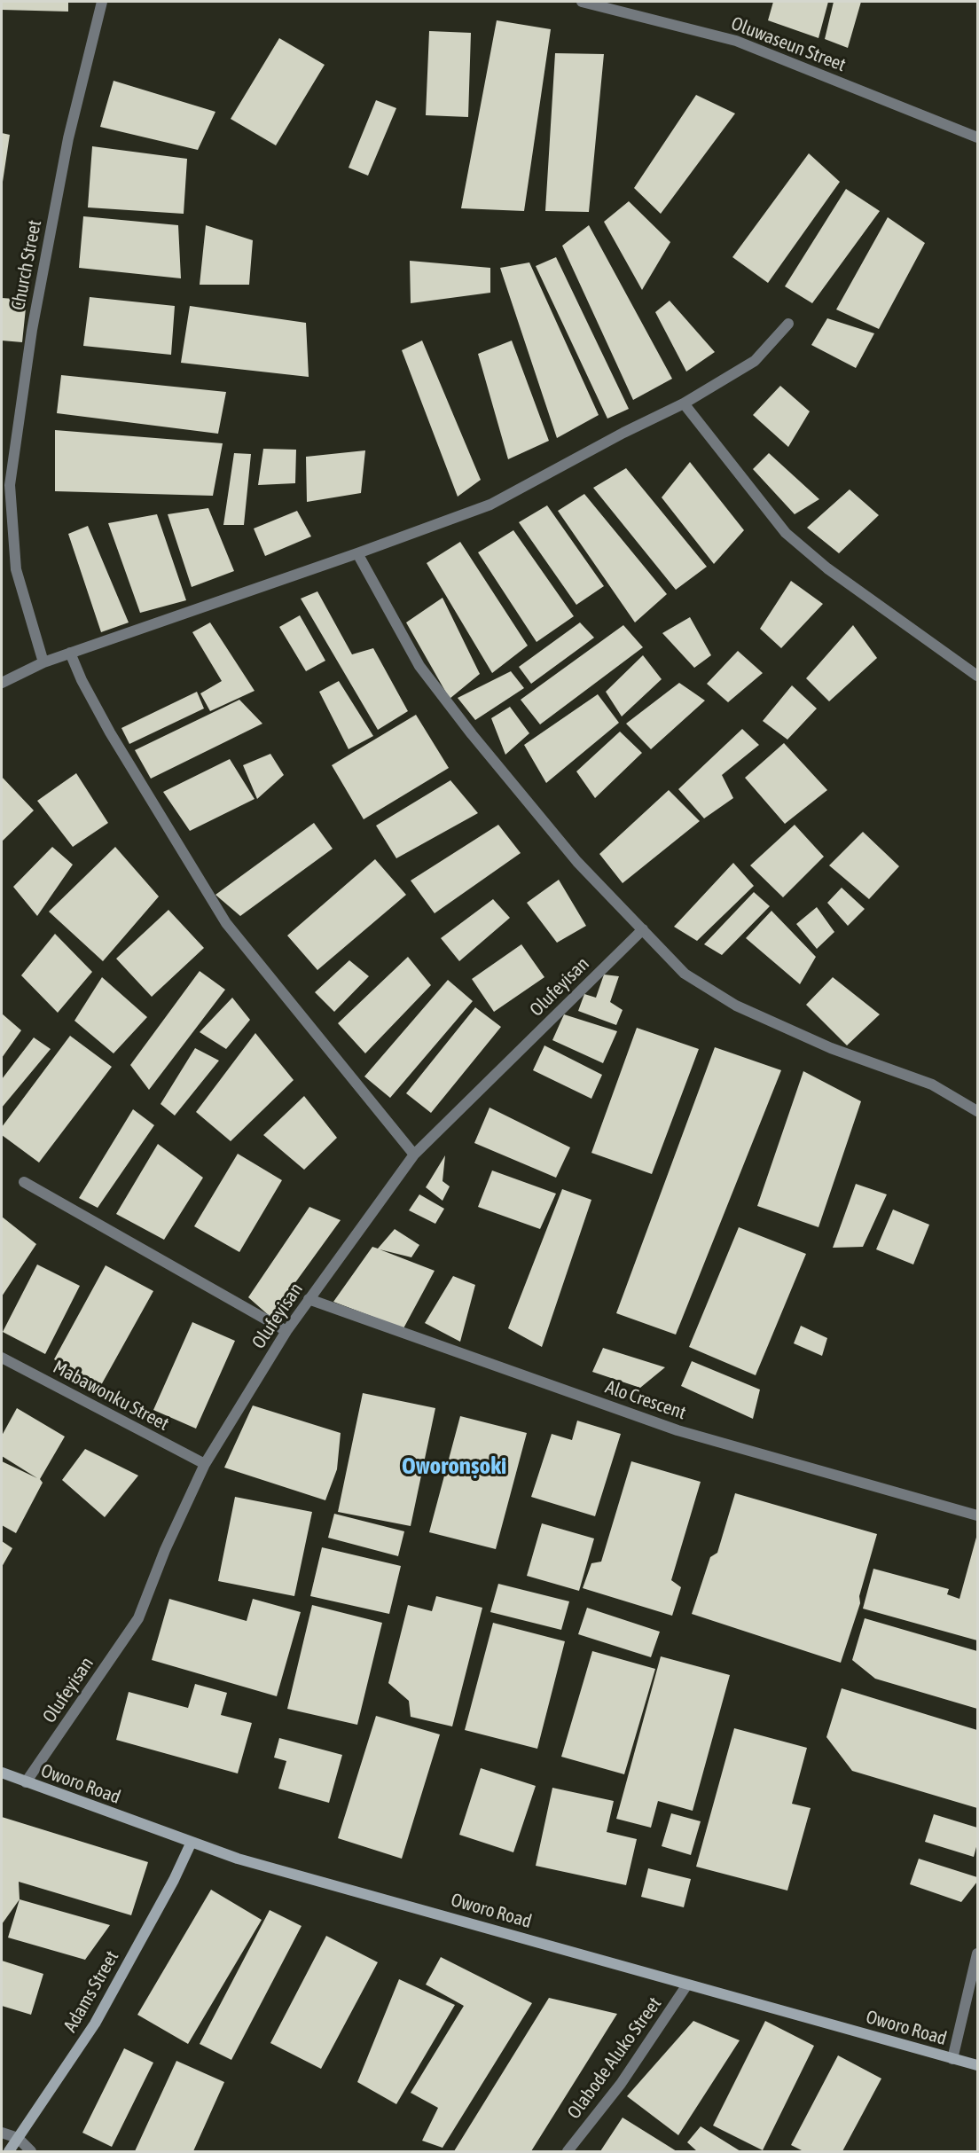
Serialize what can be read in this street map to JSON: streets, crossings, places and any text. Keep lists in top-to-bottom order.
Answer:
{
  "streets": {
    "street": [
      "Oluwaseun Street",
      "Church Street",
      "Olufeyisan",
      "Mabawonku Street",
      "Alo Crescent",
      "Oworo Road",
      "Adams Street",
      "Olabode Aluko Street"
    ]
  },
  "crossings": [
    ["Olufeyisan", "Mabawonku Street"],
    ["Olufeyisan", "Alo Crescent"],
    ["Olufeyisan", "Oworo Road"],
    ["Oworo Road", "Adams Street"],
    ["Oworo Road", "Olabode Aluko Street"]
  ],
  "districts": ["Oworonṣoki"]
}
